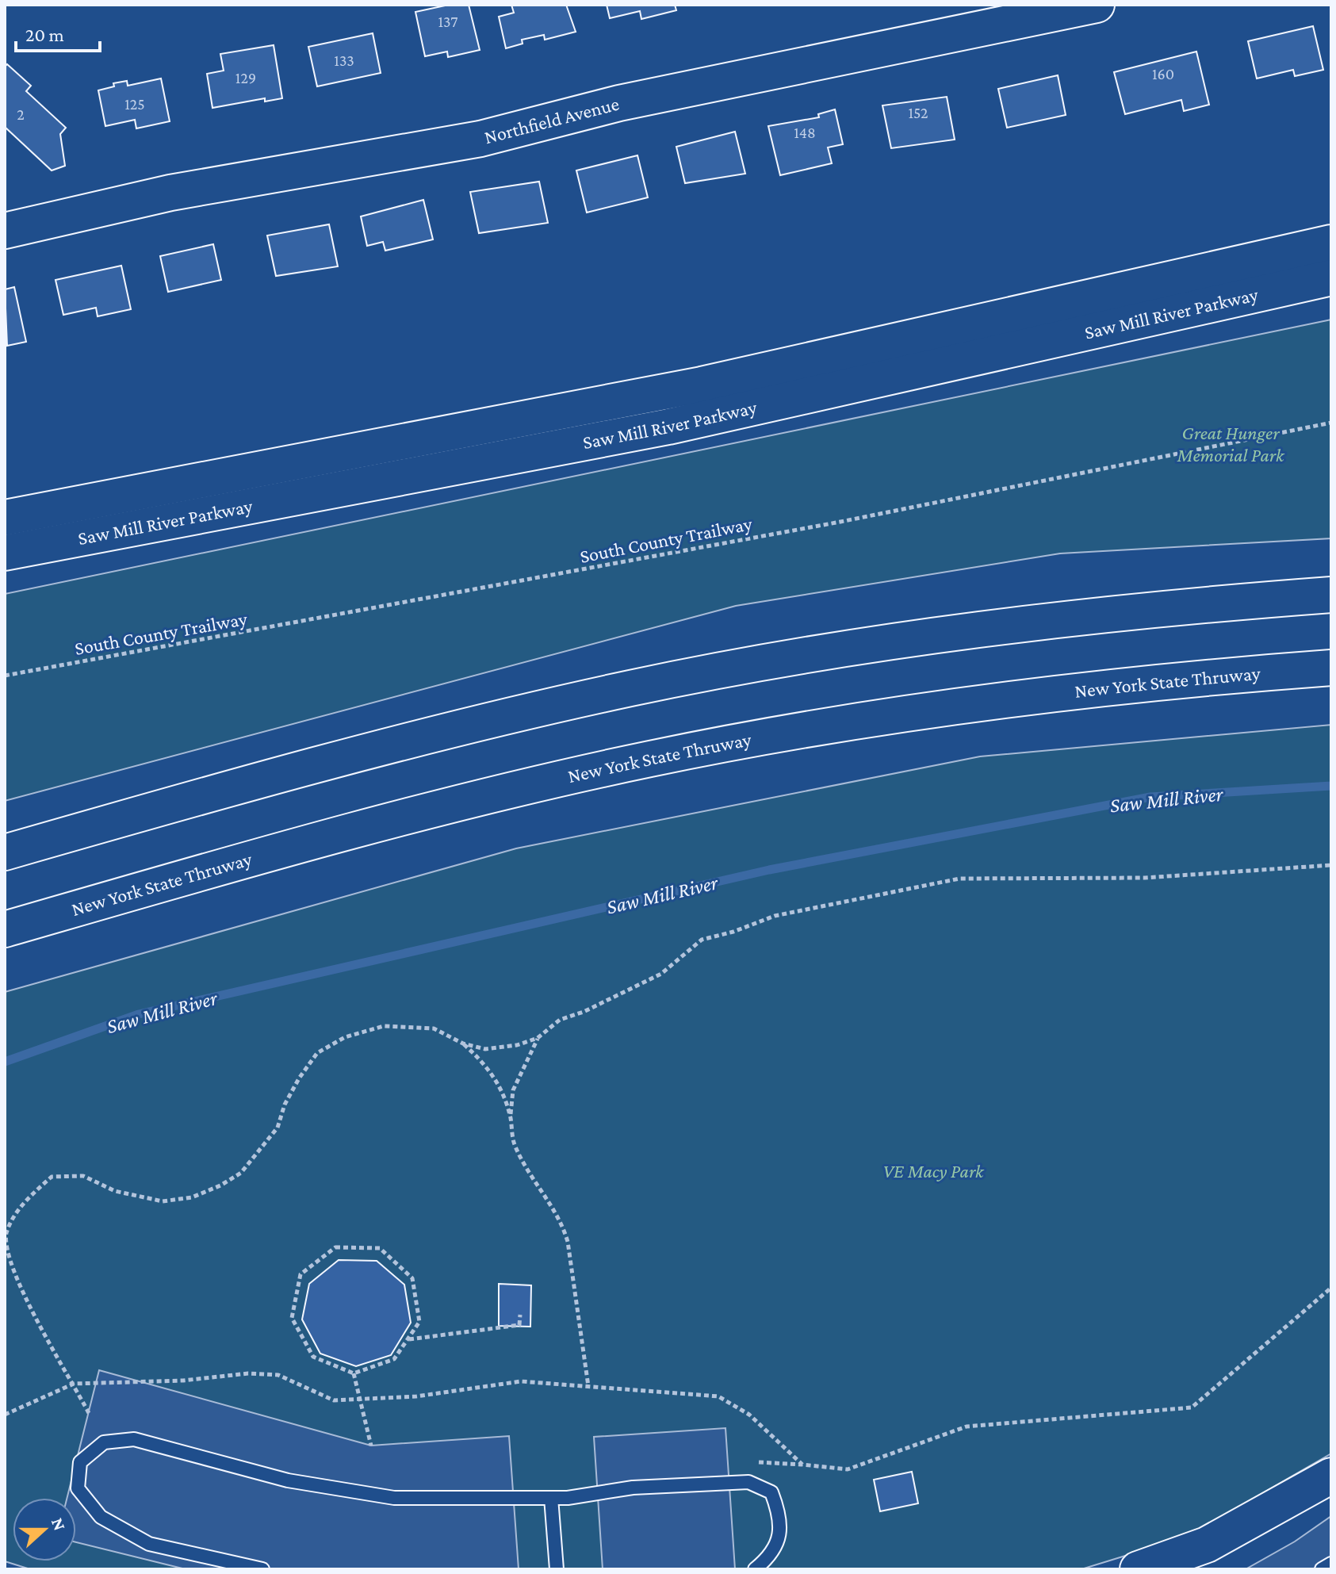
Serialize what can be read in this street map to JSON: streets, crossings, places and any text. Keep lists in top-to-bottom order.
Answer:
{
  "streets": {
    "main road": ["Northfield Avenue", "Saw Mill River Parkway", "New York State Thruway"],
    "path": ["South County Trailway"]
  },
  "water": ["Saw Mill River"],
  "parks": ["Great Hunger Memorial Park", "VE Macy Park"],
  "house_numbers": [
    "137",
    "133",
    "160",
    "129",
    "125",
    "152",
    "2",
    "148"
  ],
  "scale_bar": "20 m",
  "north": "right"
}
